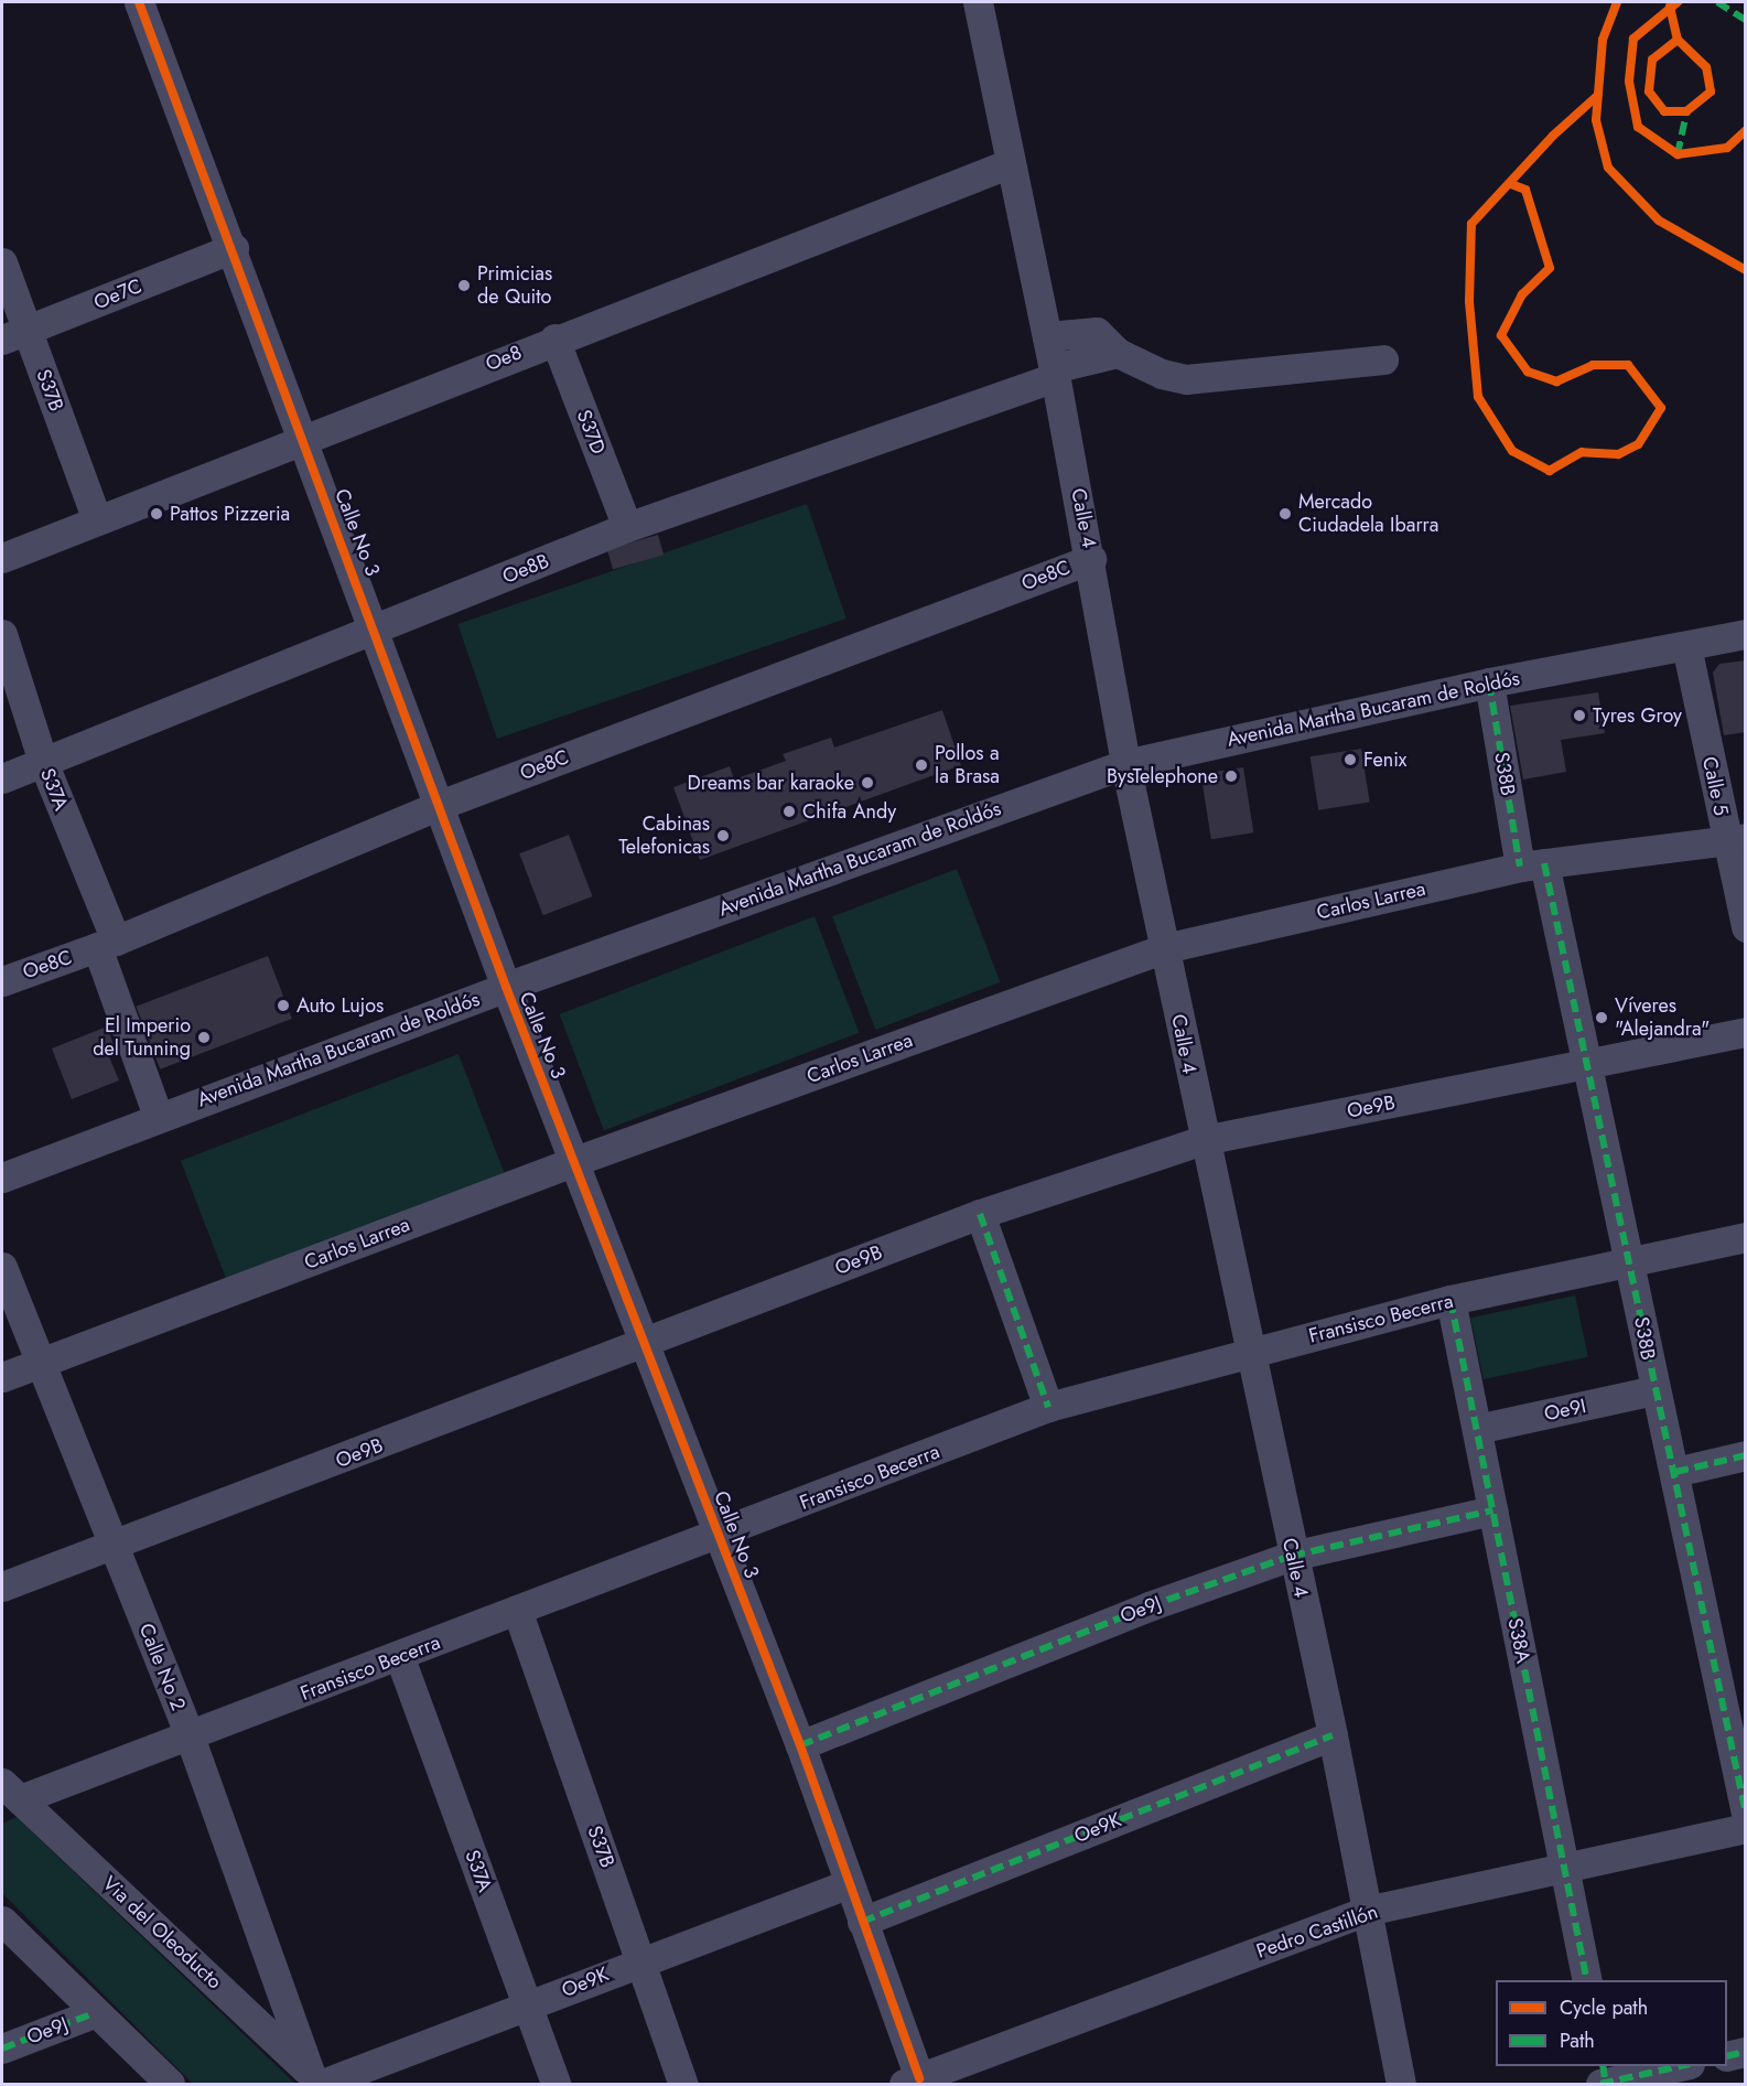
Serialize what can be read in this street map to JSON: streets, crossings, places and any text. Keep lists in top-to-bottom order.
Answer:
{
  "streets": {
    "street": [
      "Oe7C",
      "Oe8",
      "S37B",
      "S37D",
      "Calle 4",
      "Calle No 3",
      "Oe8B",
      "Oe8C",
      "Avenida Martha Bucaram de Roldós",
      "S38B",
      "Calle 5",
      "S37A",
      "Carlos Larrea",
      "Oe9B",
      "Fransisco Becerra",
      "Oe9I",
      "Oe9J",
      "S38A",
      "Calle No 2",
      "Oe9K",
      "Pedro Castillón",
      "Via del Oleoducto"
    ]
  },
  "crossings": [
    ["Oe7C", "S37B"],
    ["Oe7C", "Calle No 3"],
    ["Oe8", "S37B"],
    ["Oe8", "S37D"],
    ["Oe8", "Calle 4"],
    ["Oe8", "Calle No 3"],
    ["S37B", "Fransisco Becerra"],
    ["S37B", "Oe9K"],
    ["S37D", "Oe8B"],
    ["Calle 4", "Oe8B"],
    ["Calle 4", "Oe8C"],
    ["Calle 4", "Avenida Martha Bucaram de Roldós"],
    ["Calle 4", "Carlos Larrea"],
    ["Calle 4", "Oe9B"],
    ["Calle 4", "Fransisco Becerra"],
    ["Calle 4", "Oe9J"],
    ["Calle 4", "Oe9K"],
    ["Calle 4", "Pedro Castillón"],
    ["Calle No 3", "Oe8B"],
    ["Calle No 3", "Oe8C"],
    ["Calle No 3", "Avenida Martha Bucaram de Roldós"],
    ["Calle No 3", "Carlos Larrea"],
    ["Calle No 3", "Oe9B"],
    ["Calle No 3", "Fransisco Becerra"],
    ["Calle No 3", "Oe9J"],
    ["Calle No 3", "Oe9K"],
    ["Calle No 3", "Pedro Castillón"],
    ["Oe8B", "S37A"],
    ["Oe8C", "S37A"],
    ["Avenida Martha Bucaram de Roldós", "S38B"],
    ["Avenida Martha Bucaram de Roldós", "Calle 5"],
    ["Avenida Martha Bucaram de Roldós", "S37A"],
    ["S38B", "Carlos Larrea"],
    ["S38B", "Oe9B"],
    ["S38B", "Fransisco Becerra"],
    ["S38B", "Oe9I"],
    ["Calle 5", "Carlos Larrea"],
    ["S37A", "Fransisco Becerra"],
    ["S37A", "Oe9K"],
    ["Carlos Larrea", "Calle No 2"],
    ["Oe9B", "Calle No 2"],
    ["Fransisco Becerra", "S38A"],
    ["Fransisco Becerra", "Calle No 2"],
    ["Fransisco Becerra", "Via del Oleoducto"],
    ["Oe9I", "S38A"],
    ["Oe9J", "S38A"],
    ["S38A", "Pedro Castillón"],
    ["Calle No 2", "Oe9K"],
    ["Calle No 2", "Via del Oleoducto"],
    ["Oe9K", "Via del Oleoducto"]
  ],
  "places": [
    "Primicias de Quito",
    "Pattos Pizzeria",
    "Mercado Ciudadela Ibarra",
    "Tyres Groy",
    "Fenix",
    "Pollos a la Brasa",
    "BysTelephone",
    "Dreams bar karaoke",
    "Chifa Andy",
    "Cabinas Telefonicas",
    "Auto Lujos",
    "Víveres \"Alejandra\"",
    "El Imperio del Tunning"
  ],
  "legend": ["Cycle path", "Path"]
}
